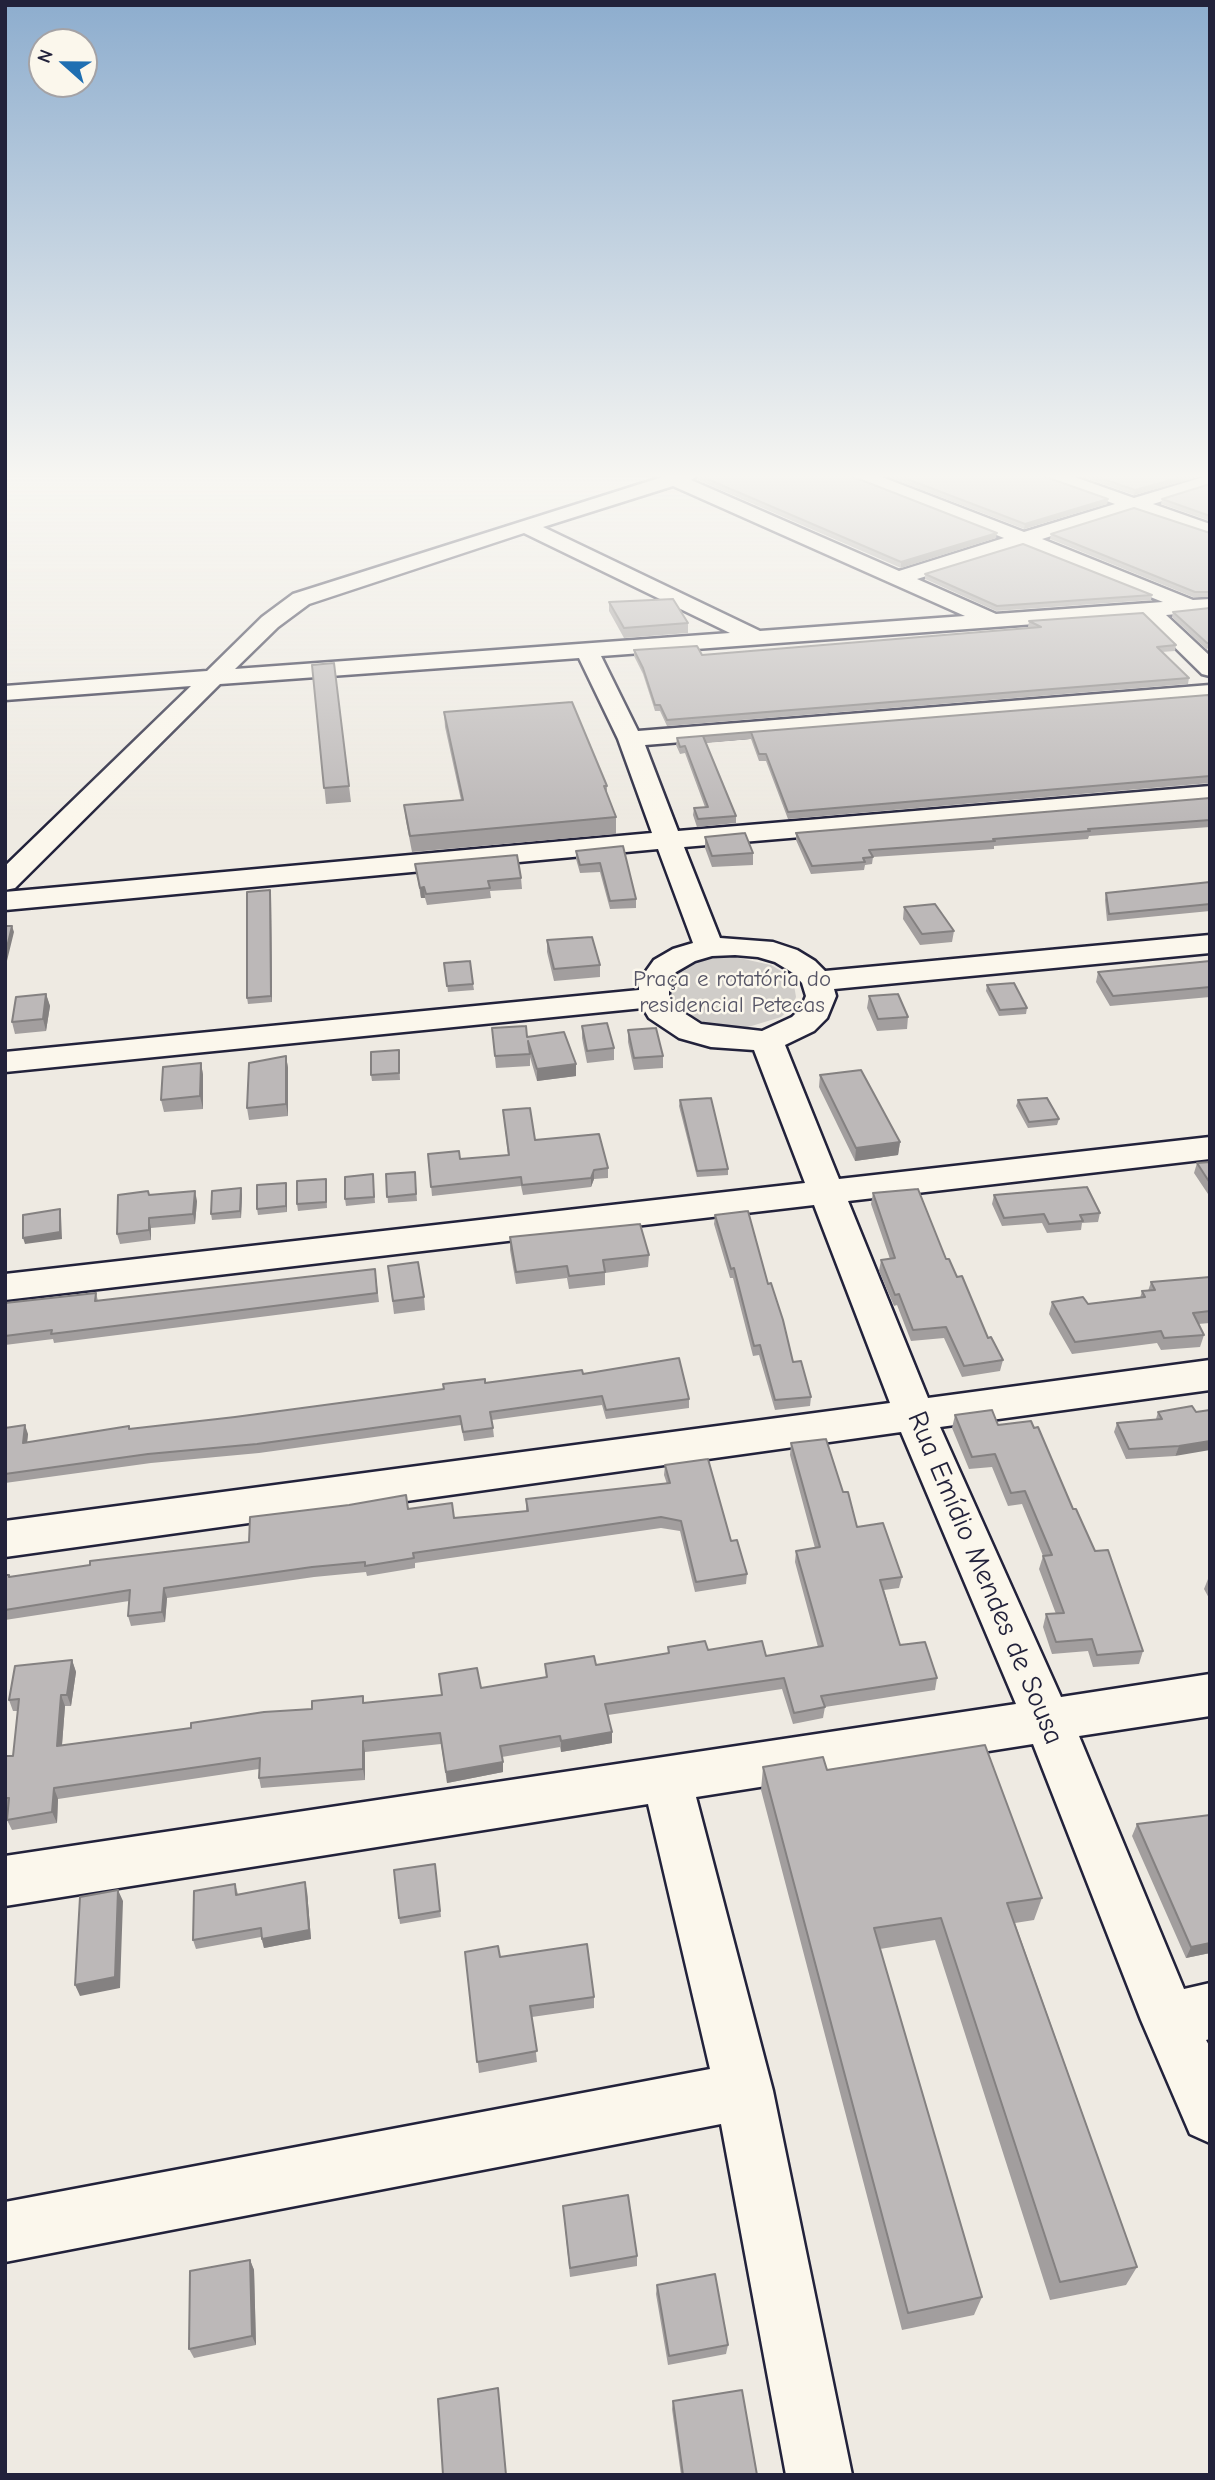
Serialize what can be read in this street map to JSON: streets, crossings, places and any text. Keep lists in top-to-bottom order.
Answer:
{
  "streets": {
    "street": ["Rua Emídio Mendes de Sousa"]
  },
  "parks": ["Praça e rotatória do residencial Petecas"],
  "north": "left"
}
